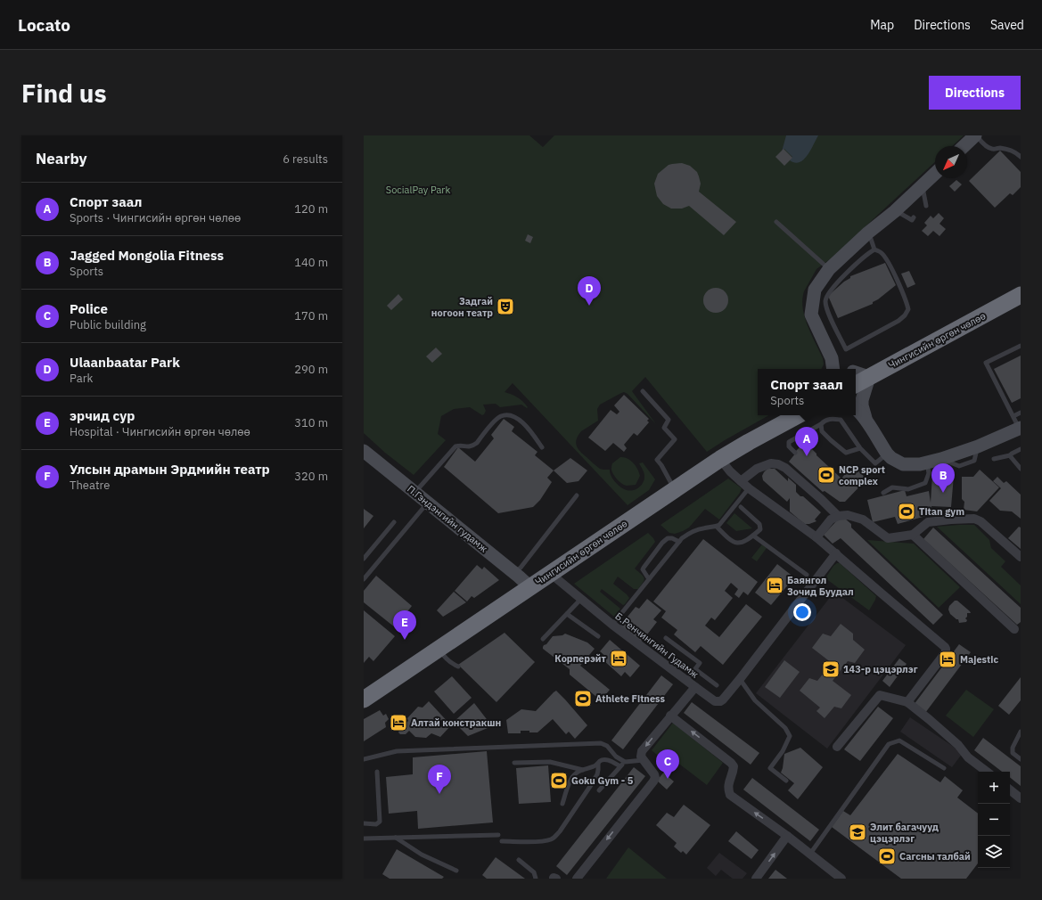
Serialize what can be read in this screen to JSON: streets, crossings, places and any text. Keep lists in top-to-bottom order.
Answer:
{
  "streets": {
    "highway": ["Чингисийн өргөн чөлөө"],
    "street": ["П.Гэндэнгийн гудамж", "Б.Ренчингийн Гудамж"]
  },
  "crossings": [
    ["Чингисийн өргөн чөлөө", "П.Гэндэнгийн гудамж"],
    ["Чингисийн өргөн чөлөө", "Б.Ренчингийн Гудамж"]
  ],
  "parks": ["SocialPay Park"],
  "places": {
    "theatre": ["Задгай ногоон театр"],
    "sports": [
      "NCP sport complex",
      "Titan gym",
      "Athlete Fitness",
      "Goku Gym - 5",
      "Сагсны талбай"
    ],
    "hotel": [
      "Баянгол Зочид Буудал",
      "Корперэйт",
      "Majestic",
      "Алтай констракшн"
    ],
    "school or university": ["143-р цэцэрлэг", "Элит багачууд цэцэрлэг"]
  },
  "north": "bottom left",
  "page": {
    "header": "Locato",
    "nav": ["Map", "Directions", "Saved"],
    "buttons": "Directions",
    "title": "Find us",
    "heading": ["Nearby", "6 results"],
    "list": [
      {
        "mark": "A",
        "name": "Спорт заал",
        "note": "Sports · Чингисийн өргөн чөлөө",
        "value": "120 m"
      },
      {
        "mark": "B",
        "name": "Jagged Mongolia Fitness",
        "note": "Sports",
        "value": "140 m"
      },
      {
        "mark": "C",
        "name": "Police",
        "note": "Public building",
        "value": "170 m"
      },
      {
        "mark": "D",
        "name": "Ulaanbaatar Park",
        "note": "Park",
        "value": "290 m"
      },
      {
        "mark": "E",
        "name": "эрчид сур",
        "note": "Hospital · Чингисийн өргөн чөлөө",
        "value": "310 m"
      },
      {
        "mark": "F",
        "name": "Улсын драмын Эрдмийн театр",
        "note": "Theatre",
        "value": "320 m"
      }
    ],
    "pins": [
      "D",
      "A",
      "B",
      "E",
      "C",
      "F"
    ],
    "popup": ["Спорт заал", "Sports"],
    "map_buttons": ["+", "−"]
  }
}
